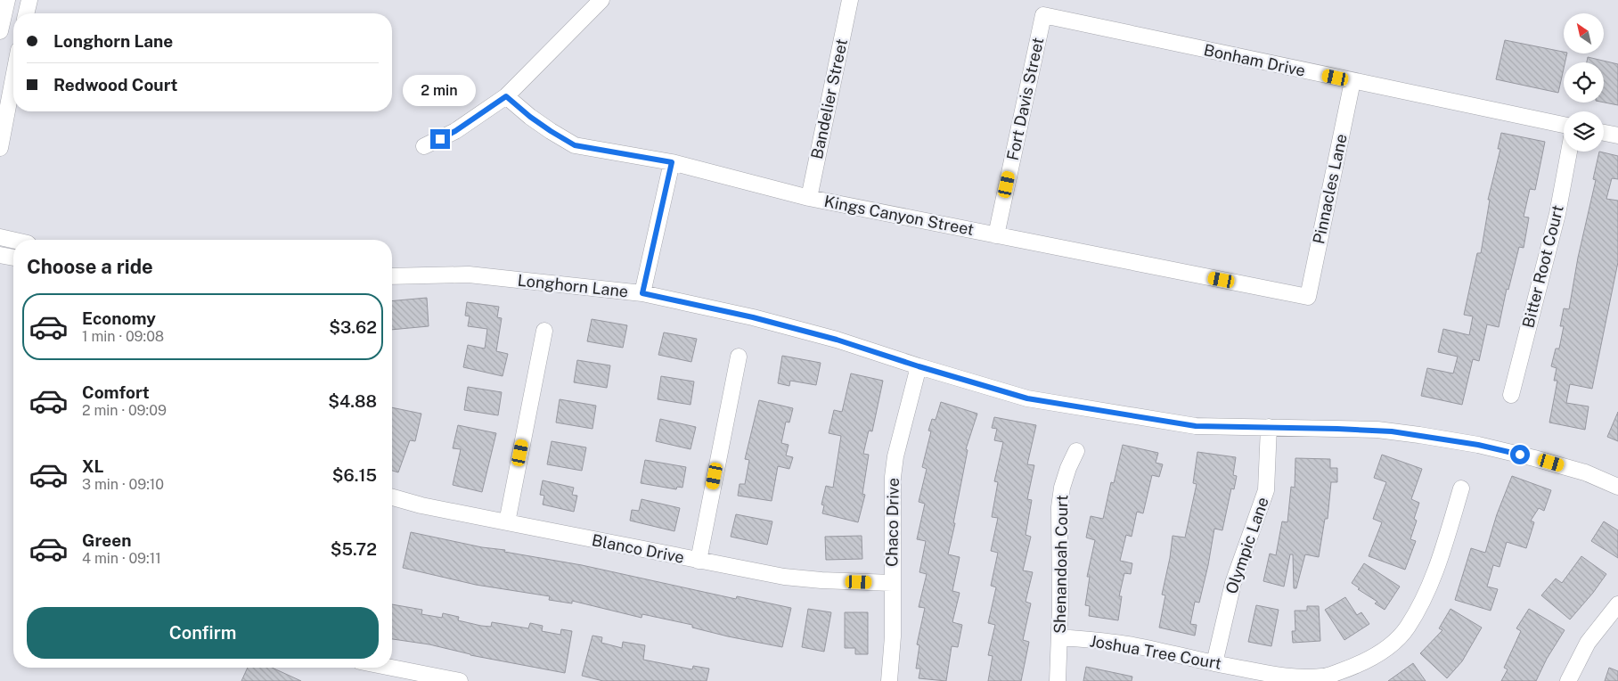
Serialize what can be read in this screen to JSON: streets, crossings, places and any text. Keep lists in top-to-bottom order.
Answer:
{
  "streets": {
    "street": [
      "Bonham Drive",
      "Bandelier Street",
      "Fort Davis Street",
      "Pinnacles Lane",
      "Kings Canyon Street",
      "Bitter Root Court",
      "Longhorn Lane",
      "Chaco Drive",
      "Olympic Lane",
      "Blanco Drive",
      "Shenandoah Court",
      "Joshua Tree Court"
    ]
  },
  "crossings": [
    ["Bonham Drive", "Fort Davis Street"],
    ["Bonham Drive", "Pinnacles Lane"],
    ["Bandelier Street", "Kings Canyon Street"],
    ["Fort Davis Street", "Kings Canyon Street"],
    ["Pinnacles Lane", "Kings Canyon Street"],
    ["Longhorn Lane", "Chaco Drive"],
    ["Longhorn Lane", "Olympic Lane"],
    ["Chaco Drive", "Blanco Drive"],
    ["Olympic Lane", "Joshua Tree Court"],
    ["Shenandoah Court", "Joshua Tree Court"]
  ],
  "north": "top left",
  "page": {
    "banner": ["Longhorn Lane", "Redwood Court"],
    "bubble": "2 min",
    "heading": "Choose a ride",
    "list": [
      {
        "name": "Economy",
        "note": "1 min · 09:08",
        "value": "$3.62"
      },
      {
        "name": "Comfort",
        "note": "2 min · 09:09",
        "value": "$4.88"
      },
      {
        "name": "XL",
        "note": "3 min · 09:10",
        "value": "$6.15"
      },
      {
        "name": "Green",
        "note": "4 min · 09:11",
        "value": "$5.72"
      }
    ],
    "buttons": "Confirm"
  }
}
